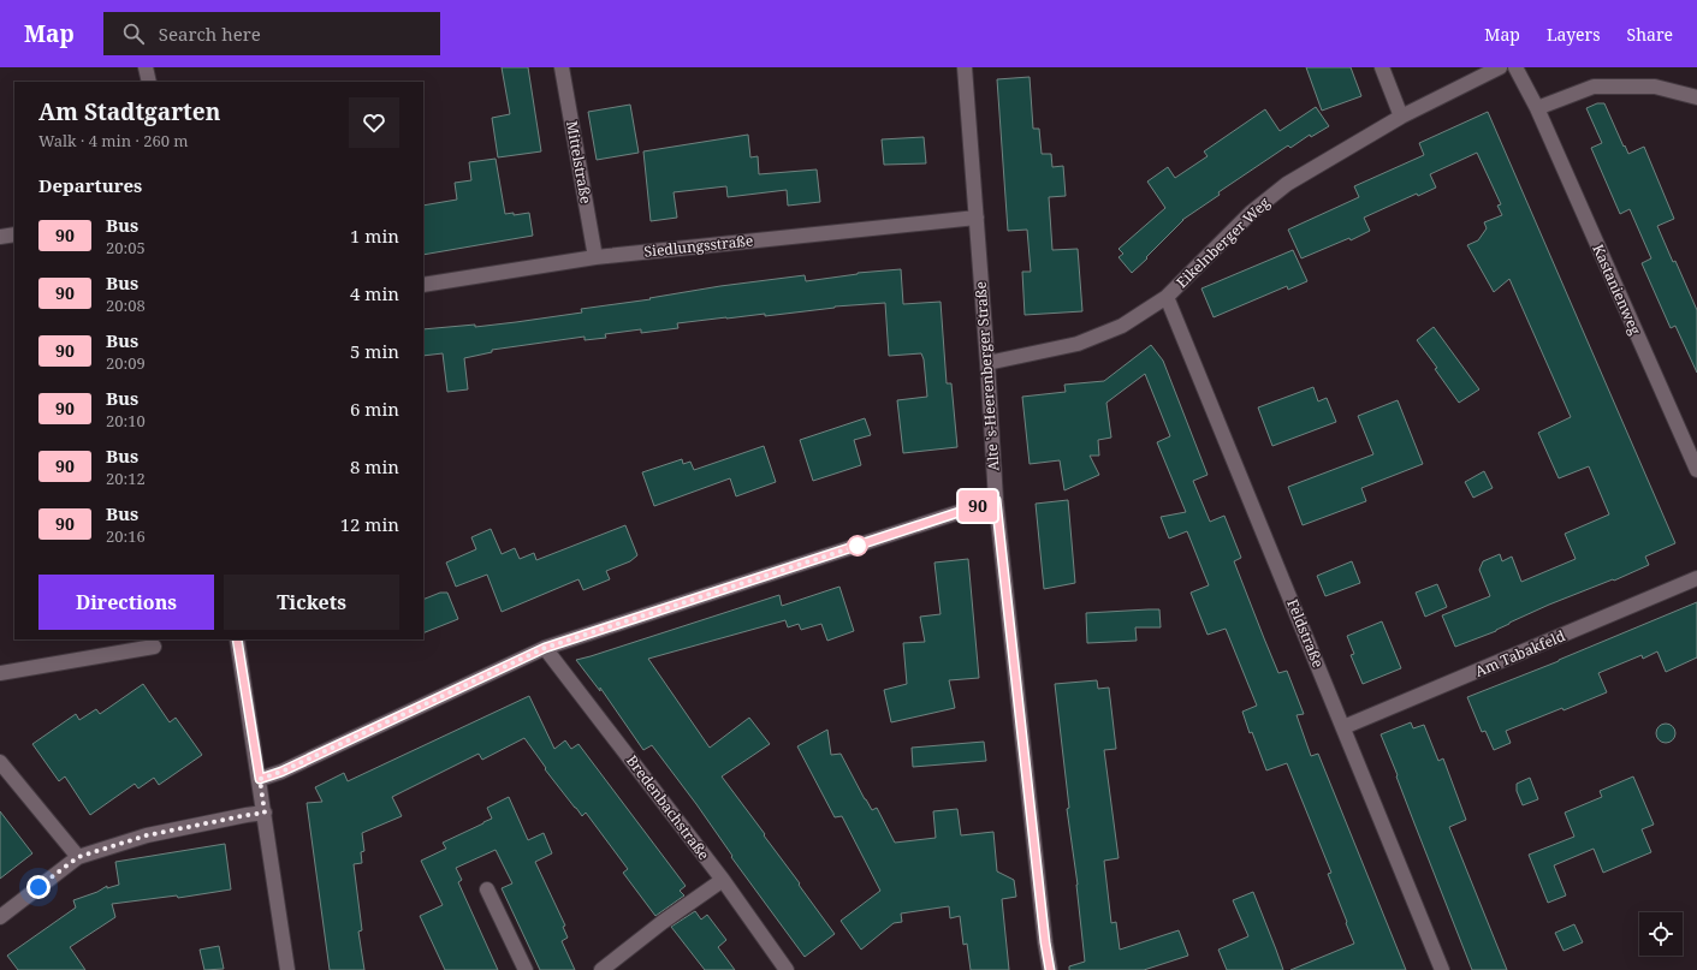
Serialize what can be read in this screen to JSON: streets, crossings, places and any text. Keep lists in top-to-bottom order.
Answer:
{
  "streets": {
    "street": [
      "Mittelstraße",
      "Eikelnberger Weg",
      "Siedlungsstraße",
      "Kastanienweg",
      "Alte 's-Heerenberger Straße",
      "Feldstraße",
      "Am Tabakfeld",
      "Bredenbachstraße"
    ]
  },
  "crossings": [
    ["Mittelstraße", "Siedlungsstraße"],
    ["Eikelnberger Weg", "Alte 's-Heerenberger Straße"],
    ["Eikelnberger Weg", "Feldstraße"],
    ["Siedlungsstraße", "Alte 's-Heerenberger Straße"],
    ["Feldstraße", "Am Tabakfeld"]
  ],
  "lines": ["bus line 90"],
  "page": {
    "header": "Map",
    "search": "Search here",
    "nav": ["Map", "Layers", "Share"],
    "on_map": "90",
    "heading": [
      ["Am Stadtgarten", "Walk · 4 min · 260 m"],
      "Departures"
    ],
    "list": [
      {
        "mark": "90",
        "name": "Bus",
        "note": "20:05",
        "value": "1 min"
      },
      {
        "mark": "90",
        "name": "Bus",
        "note": "20:08",
        "value": "4 min"
      },
      {
        "mark": "90",
        "name": "Bus",
        "note": "20:09",
        "value": "5 min"
      },
      {
        "mark": "90",
        "name": "Bus",
        "note": "20:10",
        "value": "6 min"
      },
      {
        "mark": "90",
        "name": "Bus",
        "note": "20:12",
        "value": "8 min"
      },
      {
        "mark": "90",
        "name": "Bus",
        "note": "20:16",
        "value": "12 min"
      }
    ],
    "buttons": ["Directions", "Tickets"]
  }
}
